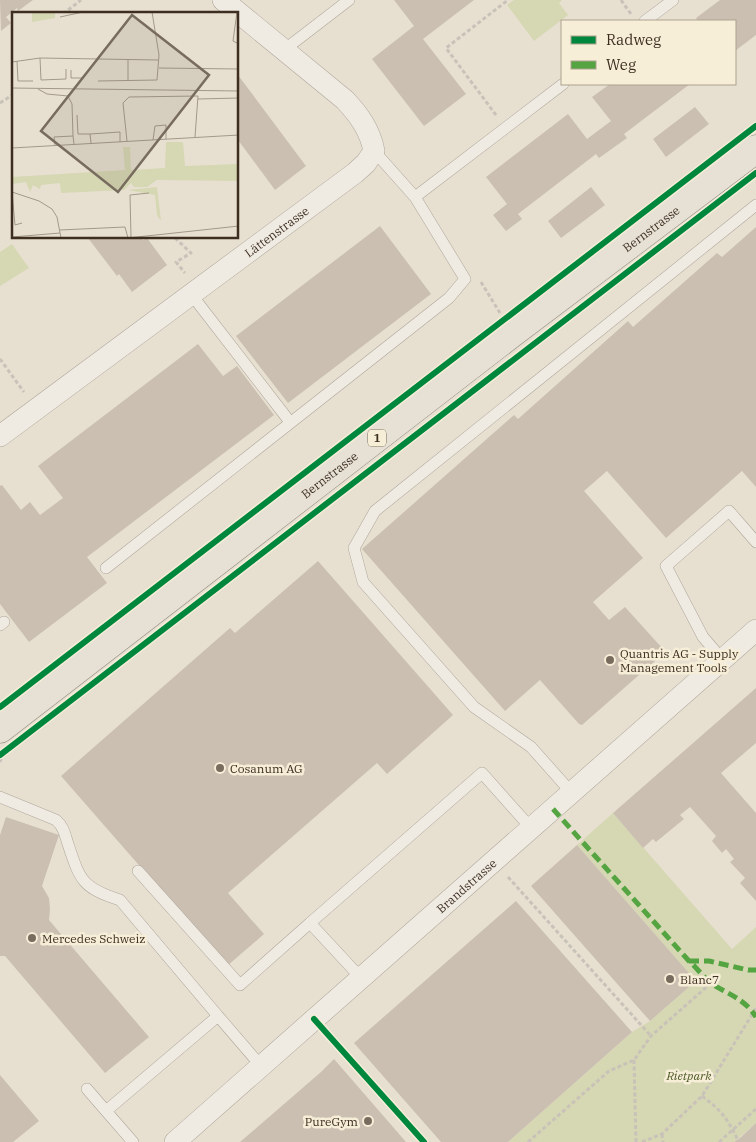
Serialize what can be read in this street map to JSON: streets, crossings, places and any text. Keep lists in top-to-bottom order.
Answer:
{
  "streets": {
    "main road": ["Bernstrasse", "1"],
    "street": ["Lättenstrasse", "Brandstrasse"]
  },
  "parks": ["Rietpark"],
  "places": [
    "Quantris AG - Supply Management Tools",
    "Cosanum AG",
    "Mercedes Schweiz",
    "Blanc7",
    "PureGym"
  ],
  "legend": ["Radweg", "Weg"]
}
